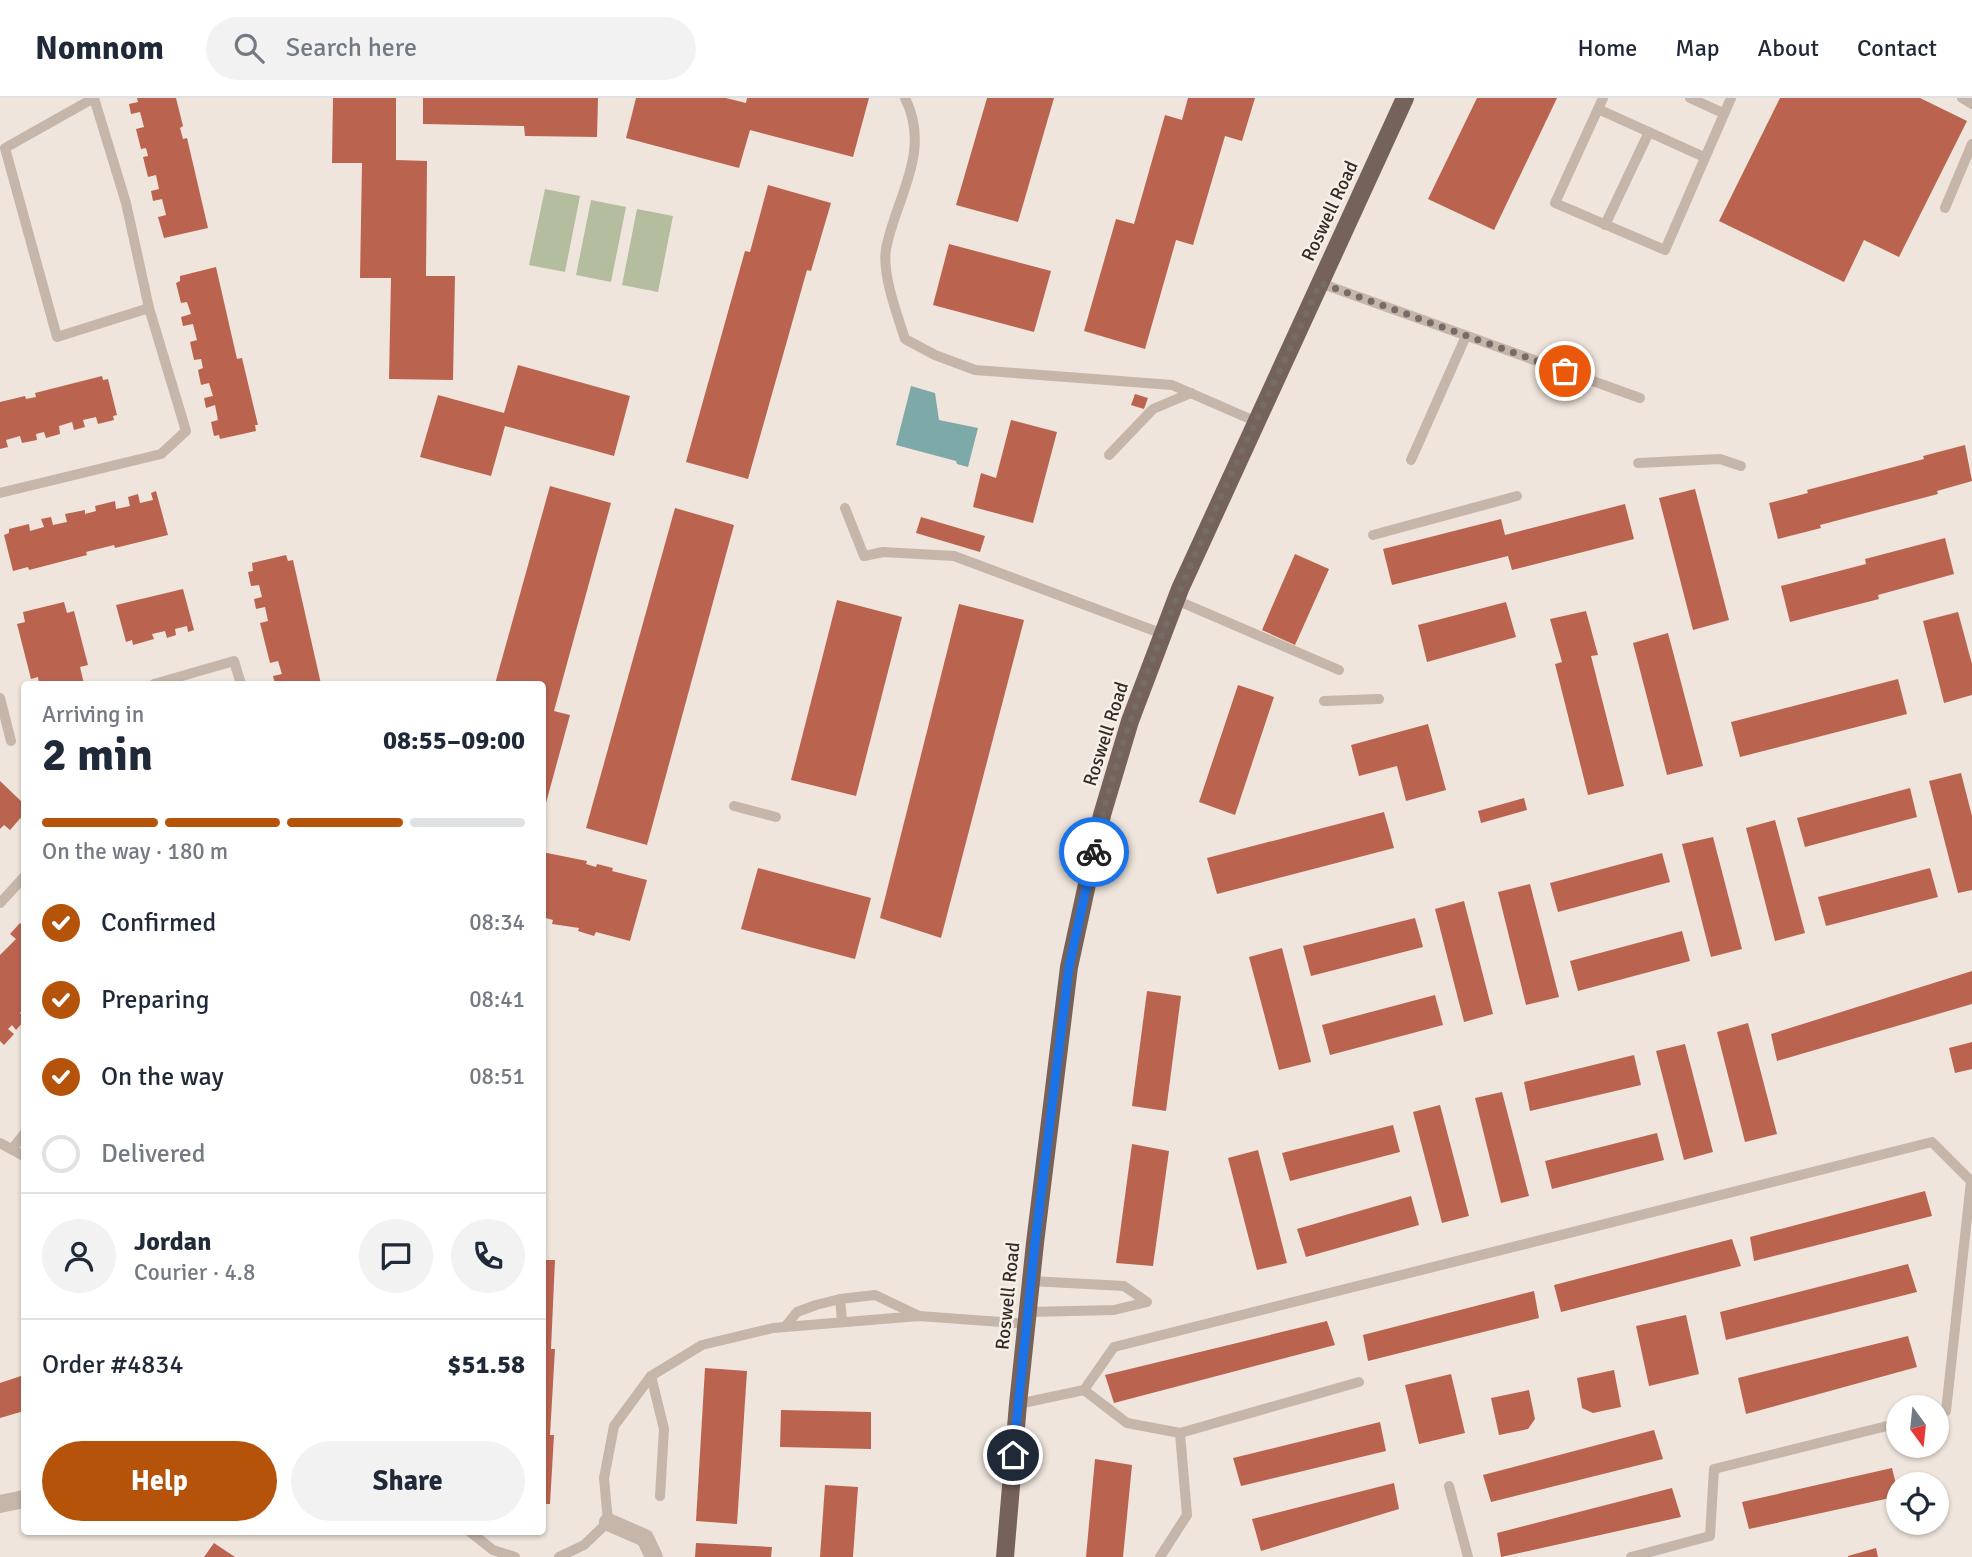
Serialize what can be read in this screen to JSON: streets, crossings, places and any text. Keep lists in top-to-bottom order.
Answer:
{
  "streets": {
    "main road": ["Roswell Road"]
  },
  "north": "bottom",
  "page": {
    "header": "Nomnom",
    "search": "Search here",
    "nav": [
      "Home",
      "Map",
      "About",
      "Contact"
    ],
    "heading": ["2 min", "Arriving in", "08:55–09:00"],
    "panel": [
      "Jordan",
      "Courier · 4.8",
      "Order #4834",
      "$51.58"
    ],
    "bar": "On the way · 180 m",
    "list": [
      ["Confirmed", "08:34"],
      ["Preparing", "08:41"],
      ["On the way", "08:51"],
      "Delivered"
    ],
    "buttons": ["Help", "Share"]
  }
}
